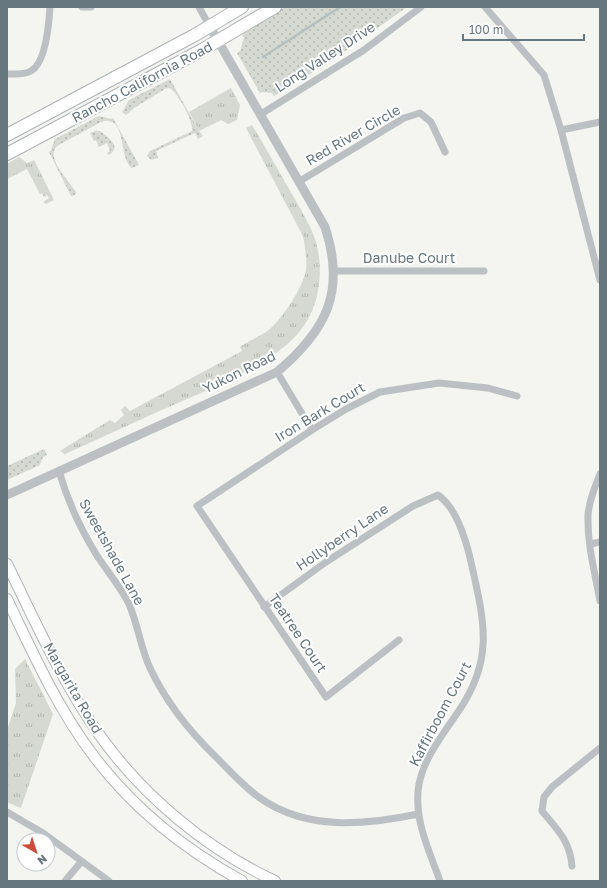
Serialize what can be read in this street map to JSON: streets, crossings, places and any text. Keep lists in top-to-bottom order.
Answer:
{
  "streets": {
    "main road": ["Rancho California Road", "Margarita Road"],
    "street": [
      "Long Valley Drive",
      "Red River Circle",
      "Danube Court",
      "Yukon Road",
      "Iron Bark Court",
      "Hollyberry Lane",
      "Sweetshade Lane",
      "Teatree Court",
      "Kaffirboom Court"
    ]
  },
  "crossings": [
    ["Long Valley Drive", "Yukon Road"],
    ["Rancho California Road", "Yukon Road"],
    ["Red River Circle", "Yukon Road"],
    ["Danube Court", "Yukon Road"],
    ["Yukon Road", "Sweetshade Lane"],
    ["Iron Bark Court", "Teatree Court"],
    ["Hollyberry Lane", "Teatree Court"],
    ["Hollyberry Lane", "Kaffirboom Court"],
    ["Sweetshade Lane", "Kaffirboom Court"]
  ],
  "scale_bar": "100 m",
  "north": "bottom right"
}
